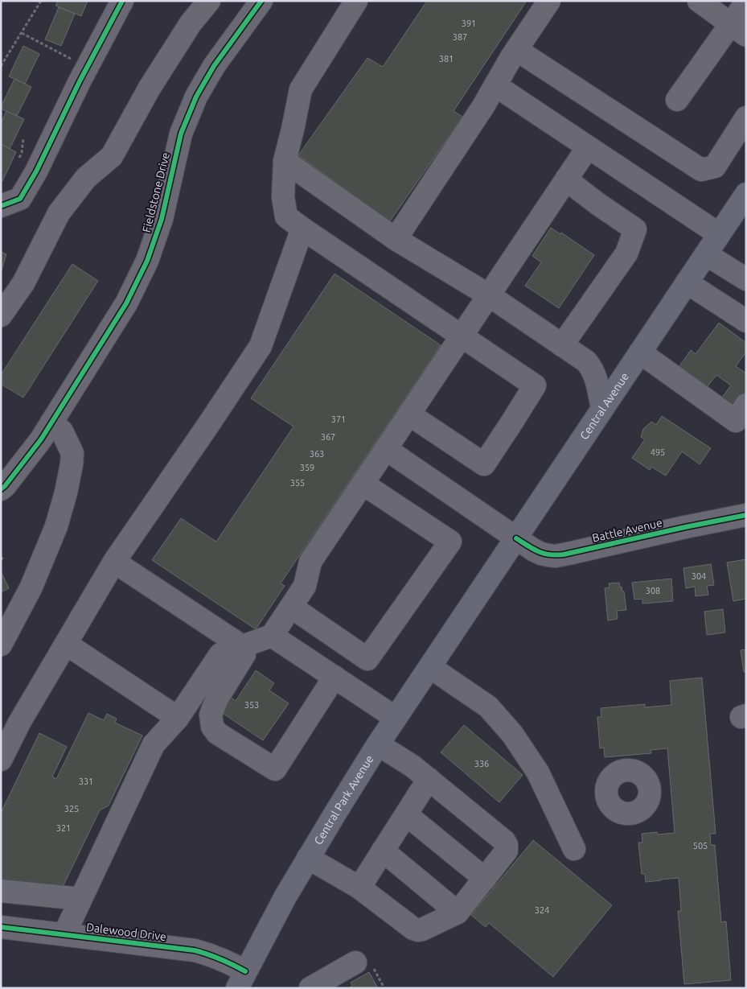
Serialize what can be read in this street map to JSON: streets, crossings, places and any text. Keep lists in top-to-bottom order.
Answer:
{
  "streets": {
    "main road": ["Central Avenue", "Central Park Avenue"],
    "street": ["Fieldstone Drive", "Battle Avenue", "Dalewood Drive"]
  },
  "crossings": [
    ["Central Avenue", "Battle Avenue"],
    ["Central Avenue", "Central Park Avenue"],
    ["Central Park Avenue", "Dalewood Drive"]
  ],
  "house_numbers": [
    "391",
    "387",
    "381",
    "371",
    "367",
    "495",
    "363",
    "359",
    "355",
    "304",
    "308",
    "353",
    "336",
    "331",
    "325",
    "321",
    "505",
    "324"
  ]
}
